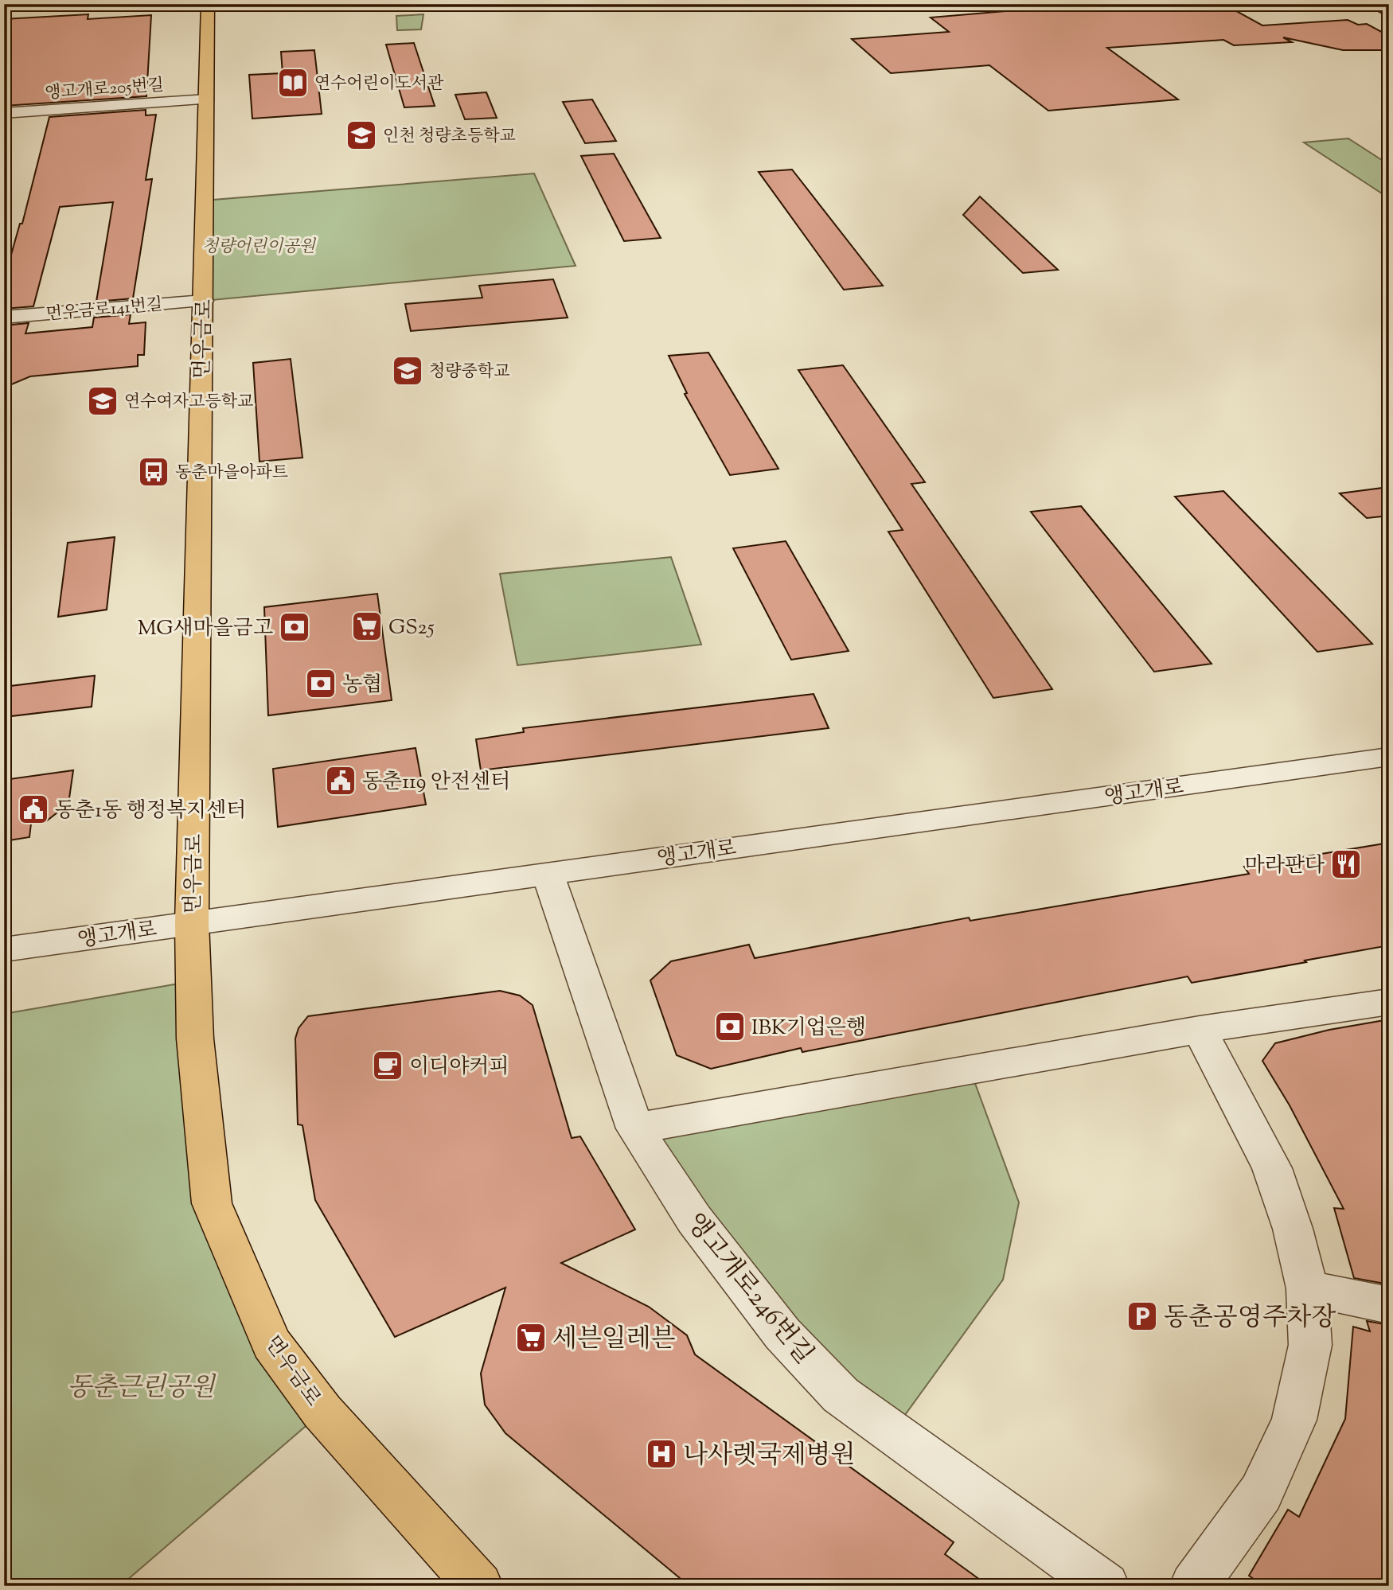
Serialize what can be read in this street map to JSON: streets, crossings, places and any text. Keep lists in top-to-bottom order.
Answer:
{
  "streets": {
    "main road": ["먼우금로"],
    "street": [
      "앵고개로205번길",
      "먼우금로141번길",
      "앵고개로",
      "앵고개로246번길"
    ]
  },
  "crossings": [
    ["앵고개로205번길", "먼우금로"],
    ["먼우금로141번길", "먼우금로"],
    ["먼우금로", "앵고개로"],
    ["앵고개로", "앵고개로246번길"]
  ],
  "parks": ["청량어린이공원", "동춘근린공원"],
  "places": {
    "library": ["연수어린이도서관"],
    "school or university": ["인천 청량초등학교", "청량중학교", "연수여자고등학교"],
    "bus stop": ["동춘마을아파트"],
    "supermarket": ["GS25", "세븐일레븐"],
    "bank": ["MG새마을금고", "농협", "IBK기업은행"],
    "public building": ["동춘119 안전센터", "동춘1동 행정복지센터"],
    "restaurant": ["마라판다"],
    "cafe": ["이디야커피"],
    "parking": ["동춘공영주차장"],
    "hospital": ["나사렛국제병원"]
  }
}
